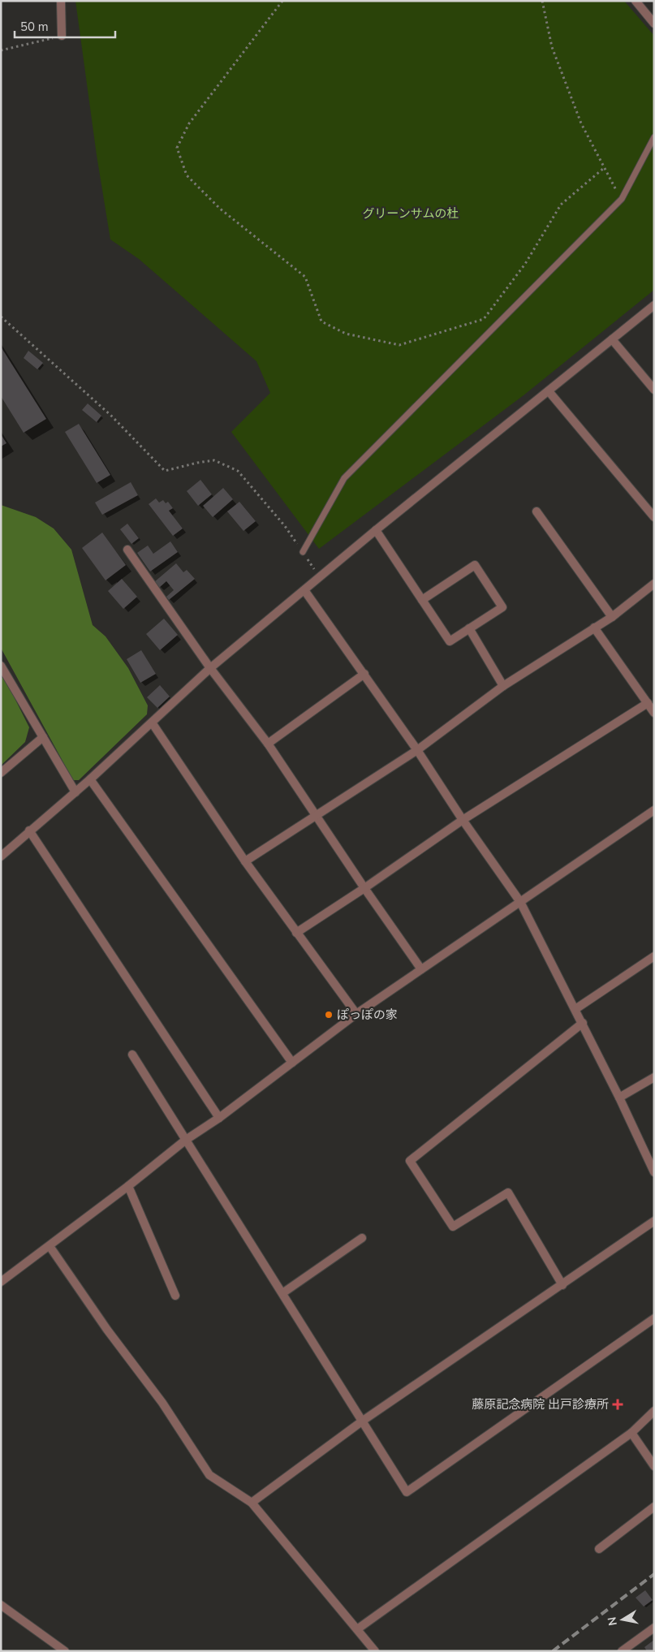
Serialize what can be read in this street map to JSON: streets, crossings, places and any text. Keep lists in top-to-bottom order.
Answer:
{
  "parks": ["グリーンサムの杜"],
  "places": {
    "other": ["ぽっぽの家"],
    "health": ["藤原記念病院 出戸診療所"]
  },
  "scale_bar": "50 m",
  "north": "left"
}
